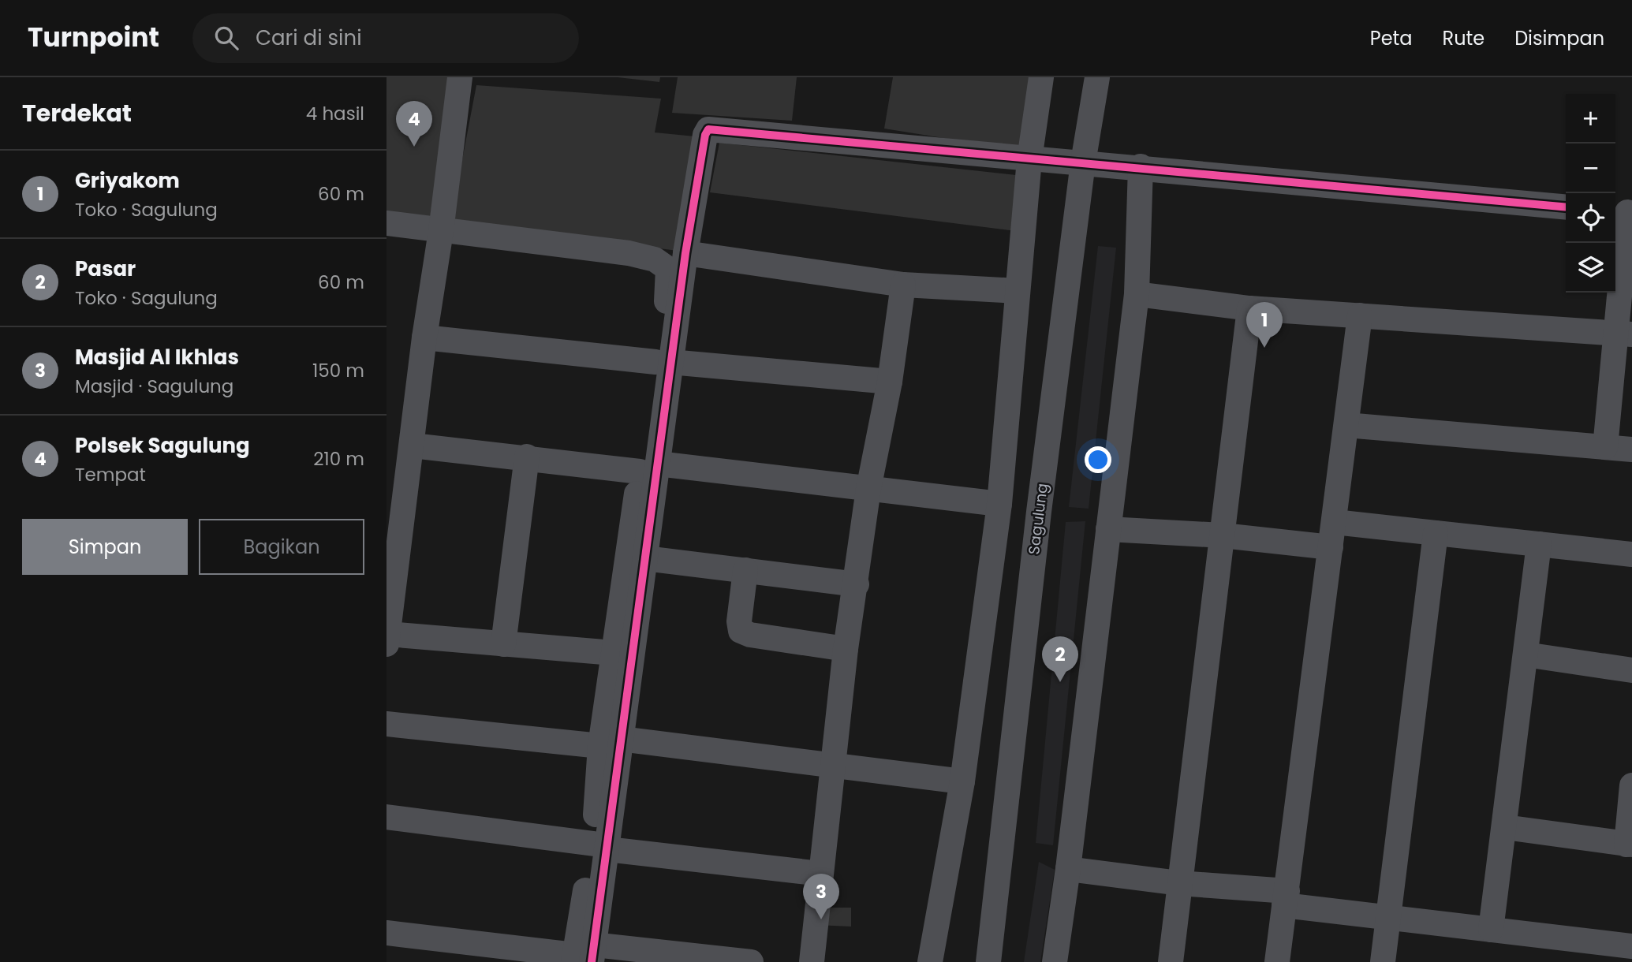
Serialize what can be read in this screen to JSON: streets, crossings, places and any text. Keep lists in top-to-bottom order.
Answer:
{
  "streets": {
    "street": ["Sagulung"]
  },
  "page": {
    "header": "Turnpoint",
    "search": "Cari di sini",
    "nav": ["Peta", "Rute", "Disimpan"],
    "heading": ["Terdekat", "4 hasil"],
    "map_buttons": ["+", "−"],
    "pins": [
      "4",
      "1",
      "2",
      "3"
    ],
    "list": [
      {
        "mark": "1",
        "name": "Griyakom",
        "note": "Toko · Sagulung",
        "value": "60 m"
      },
      {
        "mark": "2",
        "name": "Pasar",
        "note": "Toko · Sagulung",
        "value": "60 m"
      },
      {
        "mark": "3",
        "name": "Masjid Al Ikhlas",
        "note": "Masjid · Sagulung",
        "value": "150 m"
      },
      {
        "mark": "4",
        "name": "Polsek Sagulung",
        "note": "Tempat",
        "value": "210 m"
      }
    ],
    "buttons": ["Simpan", "Bagikan"]
  }
}
